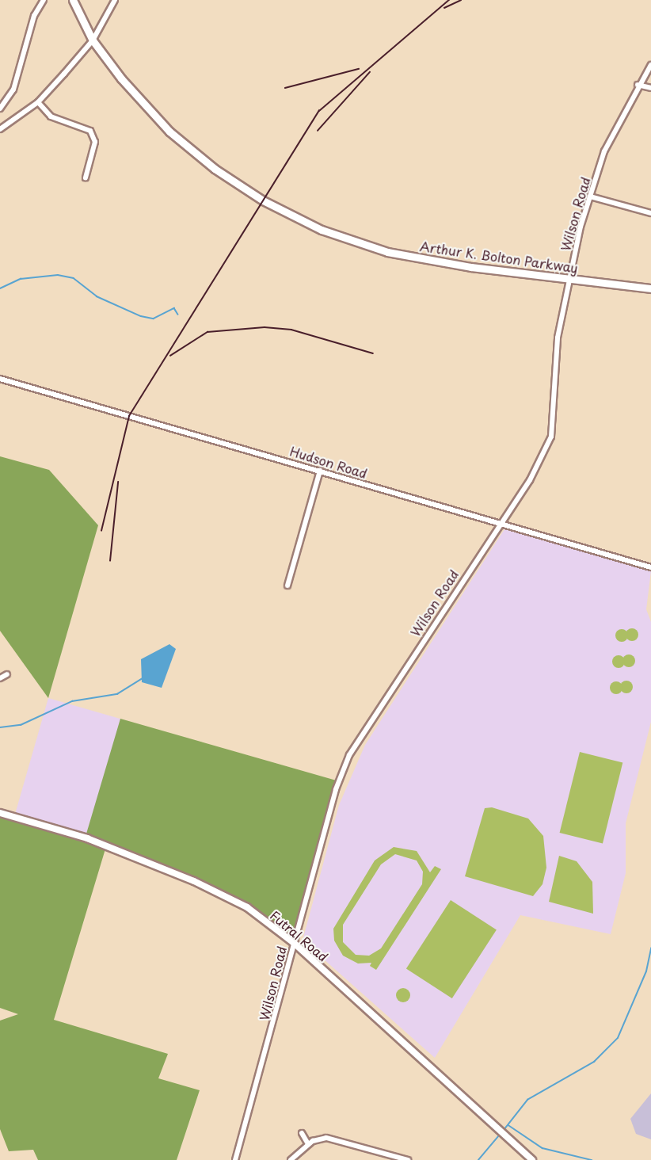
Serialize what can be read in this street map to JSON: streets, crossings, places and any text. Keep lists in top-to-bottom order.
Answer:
{
  "streets": {
    "main road": ["Arthur K. Bolton Parkway"],
    "street": ["Wilson Road", "Hudson Road", "Futral Road"]
  },
  "crossings": [
    ["Wilson Road", "Arthur K. Bolton Parkway"],
    ["Wilson Road", "Hudson Road"],
    ["Wilson Road", "Futral Road"]
  ]
}
